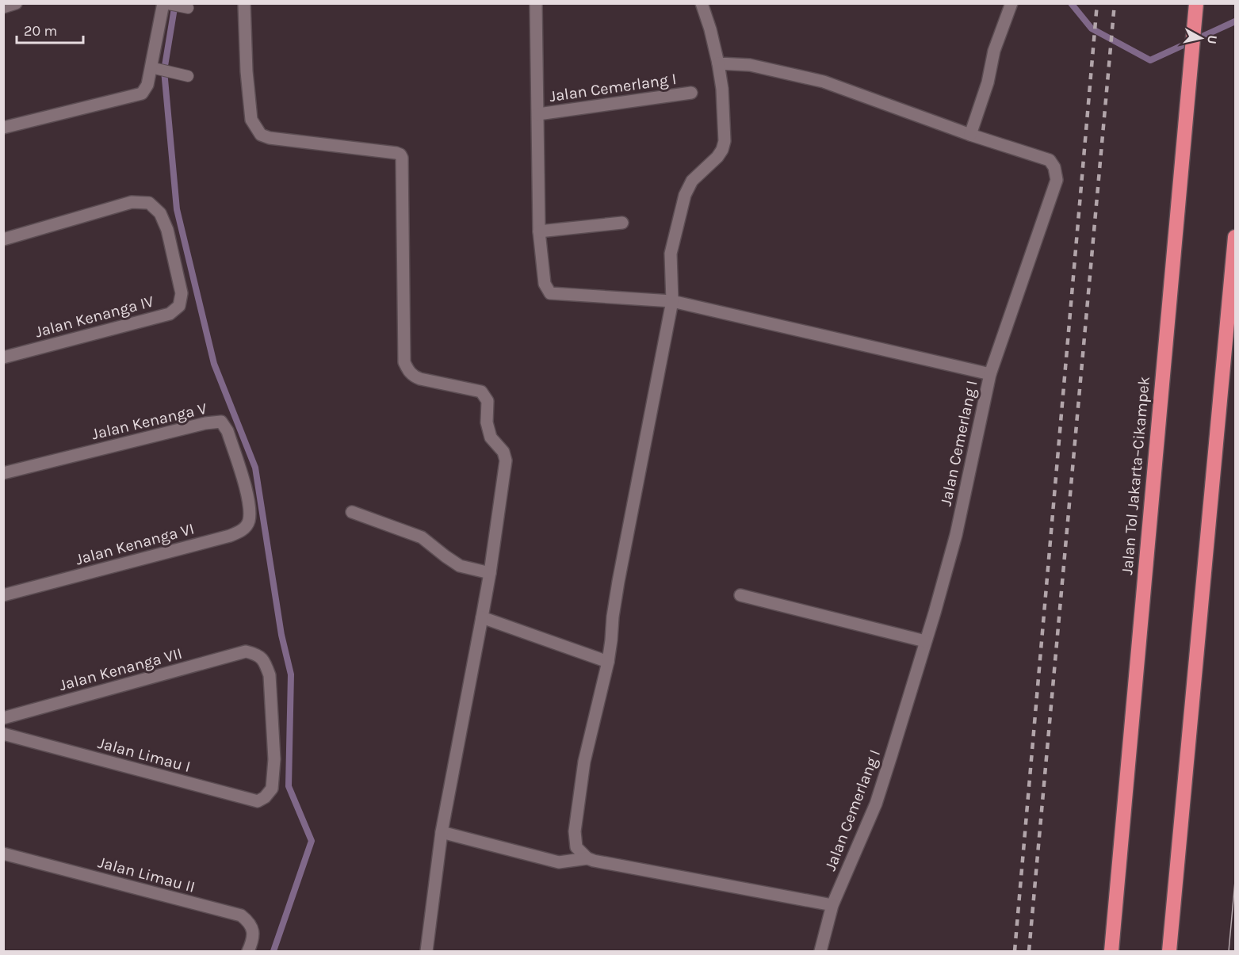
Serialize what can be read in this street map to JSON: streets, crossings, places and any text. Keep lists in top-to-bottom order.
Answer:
{
  "streets": {
    "highway": ["Jalan Tol Jakarta–Cikampek"],
    "street": [
      "Jalan Cemerlang I",
      "Jalan Kenanga IV",
      "Jalan Kenanga V",
      "Jalan Kenanga VI",
      "Jalan Kenanga VII",
      "Jalan Limau I",
      "Jalan Limau II"
    ]
  },
  "crossings": [
    ["Jalan Kenanga V", "Jalan Kenanga VI"],
    ["Jalan Kenanga VII", "Jalan Limau I"]
  ],
  "scale_bar": "20 m",
  "north": "right"
}
